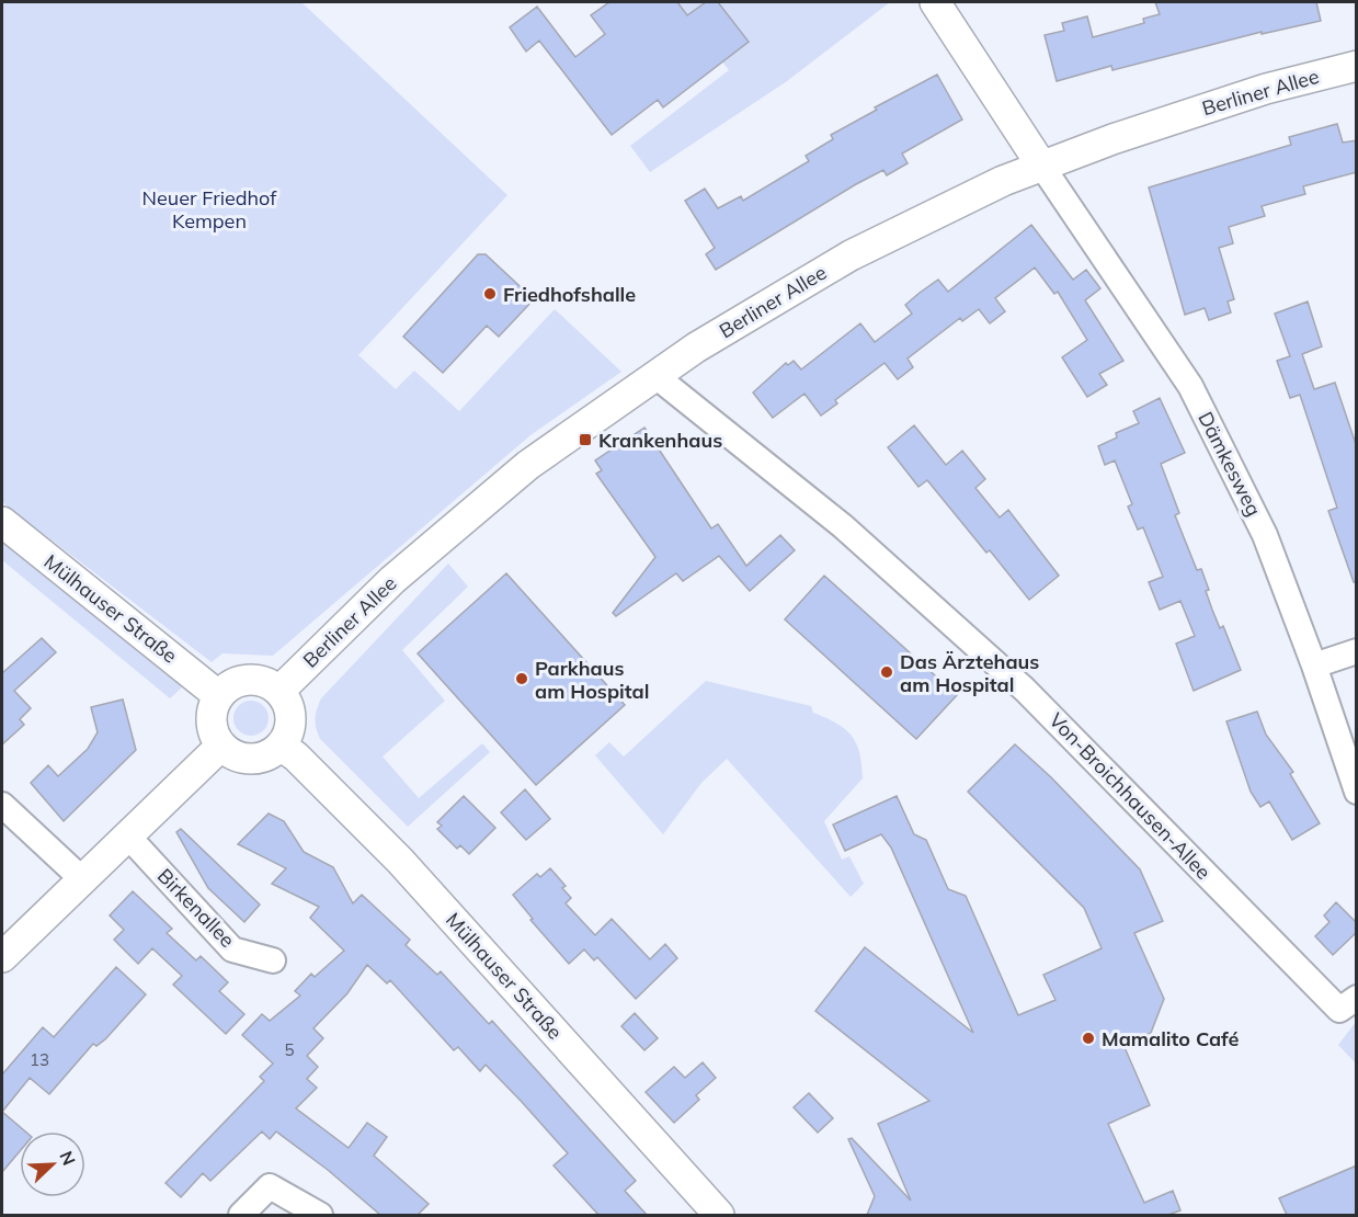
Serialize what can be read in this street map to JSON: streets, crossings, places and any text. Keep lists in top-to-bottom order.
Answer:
{
  "streets": {
    "street": [
      "Berliner Allee",
      "Dämkesweg",
      "Mülhauser Straße",
      "Von-Broichhausen-Allee",
      "Birkenallee"
    ]
  },
  "crossings": [
    ["Berliner Allee", "Dämkesweg"],
    ["Berliner Allee", "Mülhauser Straße"],
    ["Berliner Allee", "Von-Broichhausen-Allee"]
  ],
  "parks": ["Neuer Friedhof Kempen"],
  "places": {
    "other": [
      "Friedhofshalle",
      "Das Ärztehaus am Hospital",
      "Parkhaus am Hospital",
      "Mamalito Café"
    ],
    "transit": ["Krankenhaus"]
  },
  "house_numbers": ["5", "13"],
  "north": "top right"
}
